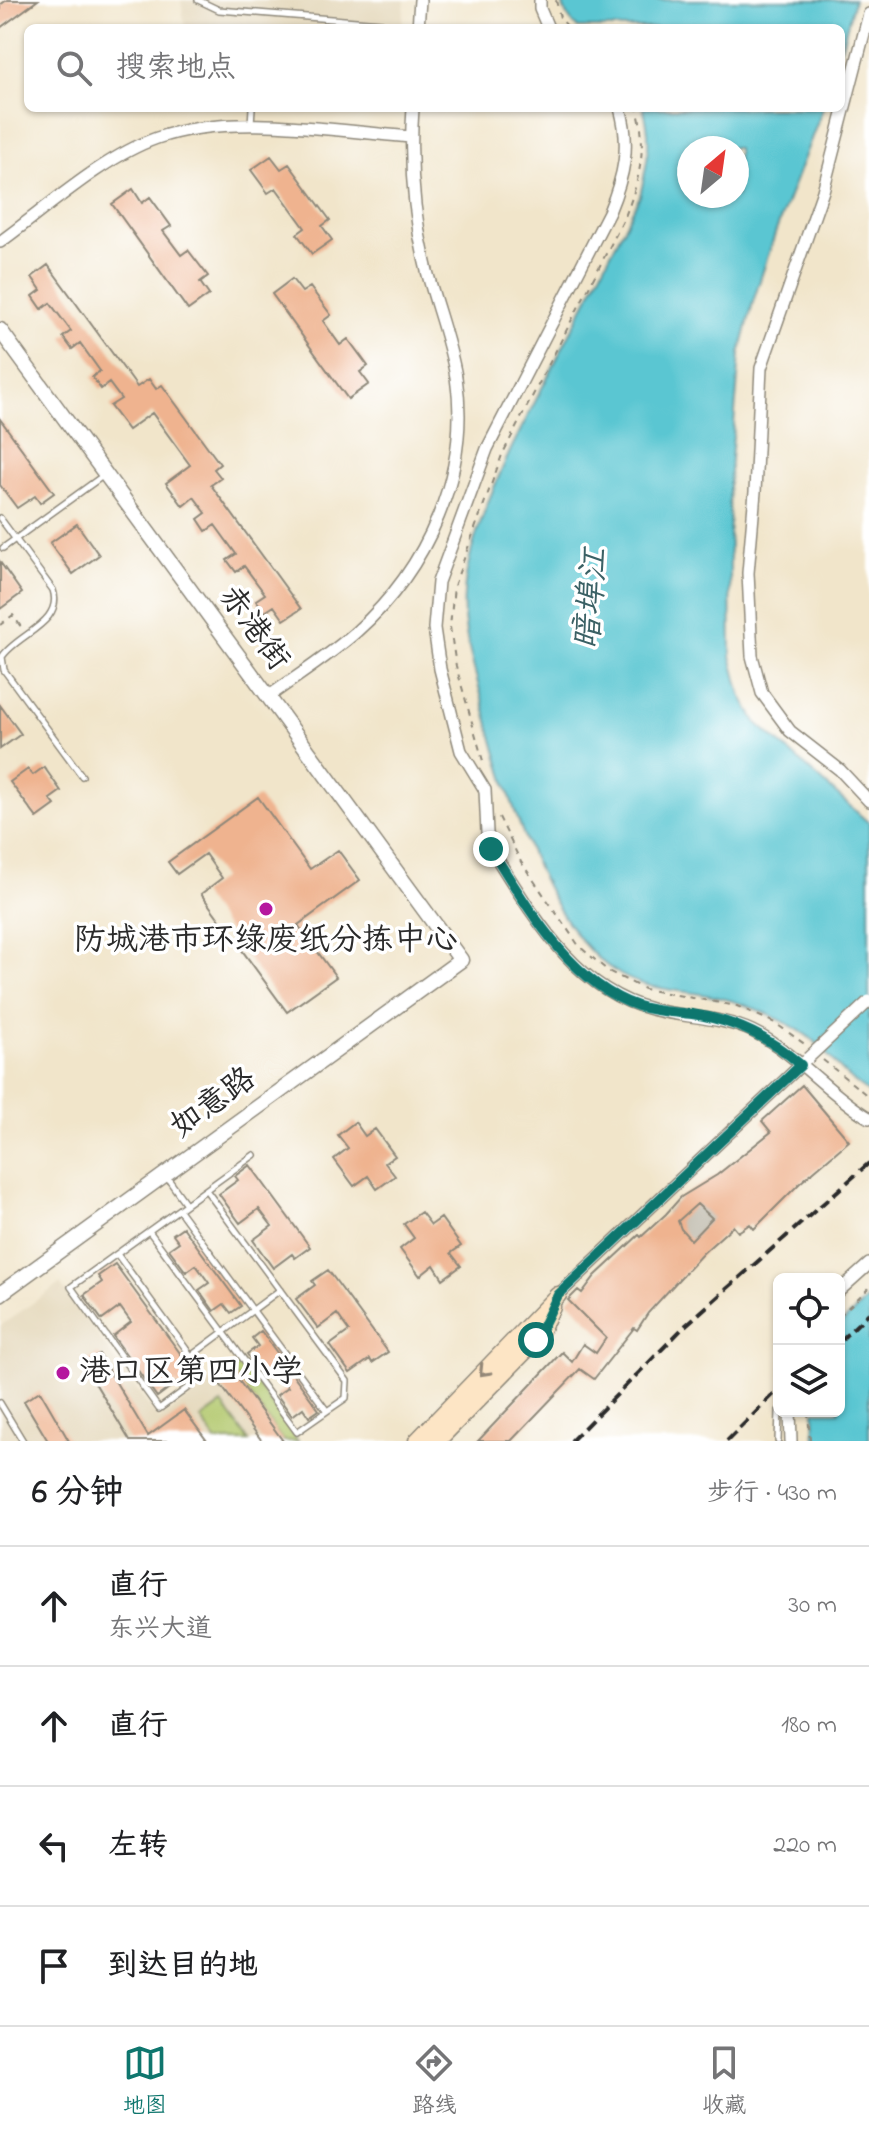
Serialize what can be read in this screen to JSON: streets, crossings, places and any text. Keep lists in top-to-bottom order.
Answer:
{
  "streets": {
    "street": ["赤港街", "如意路"]
  },
  "crossings": [
    ["赤港街", "如意路"]
  ],
  "water": ["暗埠江"],
  "places": ["防城港市环绿废纸分拣中心", "港口区第四小学"],
  "north": "top right",
  "page": {
    "search": "搜索地点",
    "heading": ["6 分钟", "步行 · 430 m"],
    "list": [
      ["直行", "东兴大道", "30 m"],
      ["直行", "180 m"],
      ["左转", "220 m"],
      "到达目的地"
    ],
    "nav": ["地图", "路线", "收藏"]
  }
}
